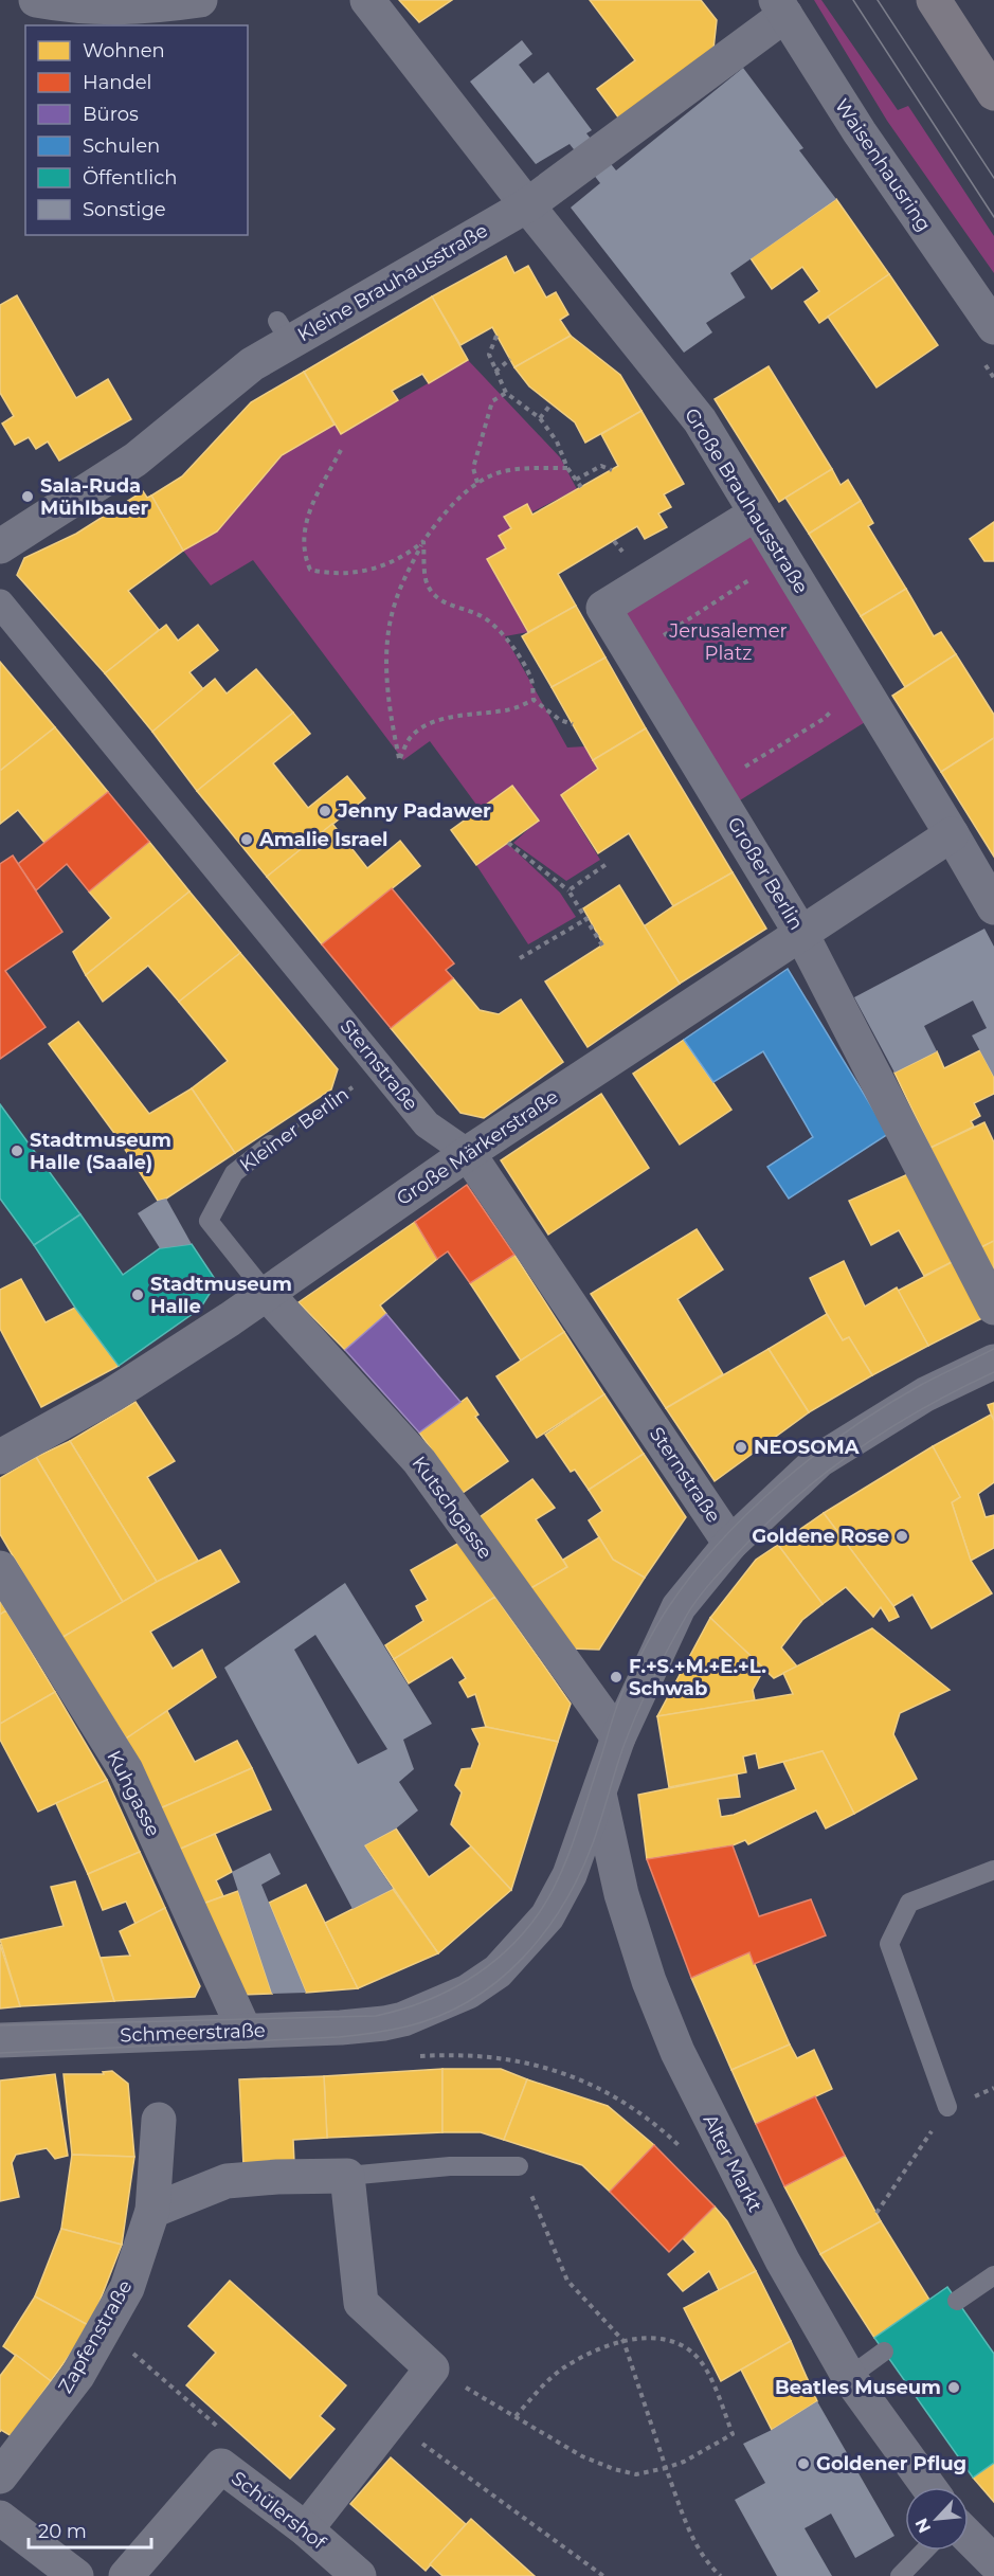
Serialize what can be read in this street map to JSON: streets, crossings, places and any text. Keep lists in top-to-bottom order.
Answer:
{
  "streets": {
    "street": [
      "Waisenhausring",
      "Kleine Brauhausstraße",
      "Große Brauhausstraße",
      "Großer Berlin",
      "Sternstraße",
      "Große Märkerstraße",
      "Kutschgasse",
      "Kuhgasse",
      "Schmeerstraße",
      "Alter Markt",
      "Zapfenstraße",
      "Schülershof"
    ],
    "lane": ["Kleiner Berlin"]
  },
  "crossings": [
    ["Waisenhausring", "Kleine Brauhausstraße"],
    ["Kleine Brauhausstraße", "Große Brauhausstraße"],
    ["Große Brauhausstraße", "Großer Berlin"],
    ["Große Brauhausstraße", "Große Märkerstraße"],
    ["Großer Berlin", "Große Märkerstraße"],
    ["Sternstraße", "Kleiner Berlin"],
    ["Sternstraße", "Große Märkerstraße"],
    ["Kleiner Berlin", "Große Märkerstraße"],
    ["Kleiner Berlin", "Kutschgasse"],
    ["Große Märkerstraße", "Kutschgasse"],
    ["Kuhgasse", "Schmeerstraße"],
    ["Schmeerstraße", "Alter Markt"]
  ],
  "parks": ["Jerusalemer Platz"],
  "places": [
    "Sala-Ruda Mühlbauer",
    "Jenny Padawer",
    "Amalie Israel",
    "Stadtmuseum Halle (Saale)",
    "Stadtmuseum Halle",
    "NEOSOMA",
    "Goldene Rose",
    "F.+S.+M.+E.+L. Schwab",
    "Beatles Museum",
    "Goldener Pflug"
  ],
  "legend": [
    "Wohnen",
    "Handel",
    "Büros",
    "Schulen",
    "Öffentlich",
    "Sonstige"
  ],
  "scale_bar": "20 m",
  "north": "bottom left"
}
